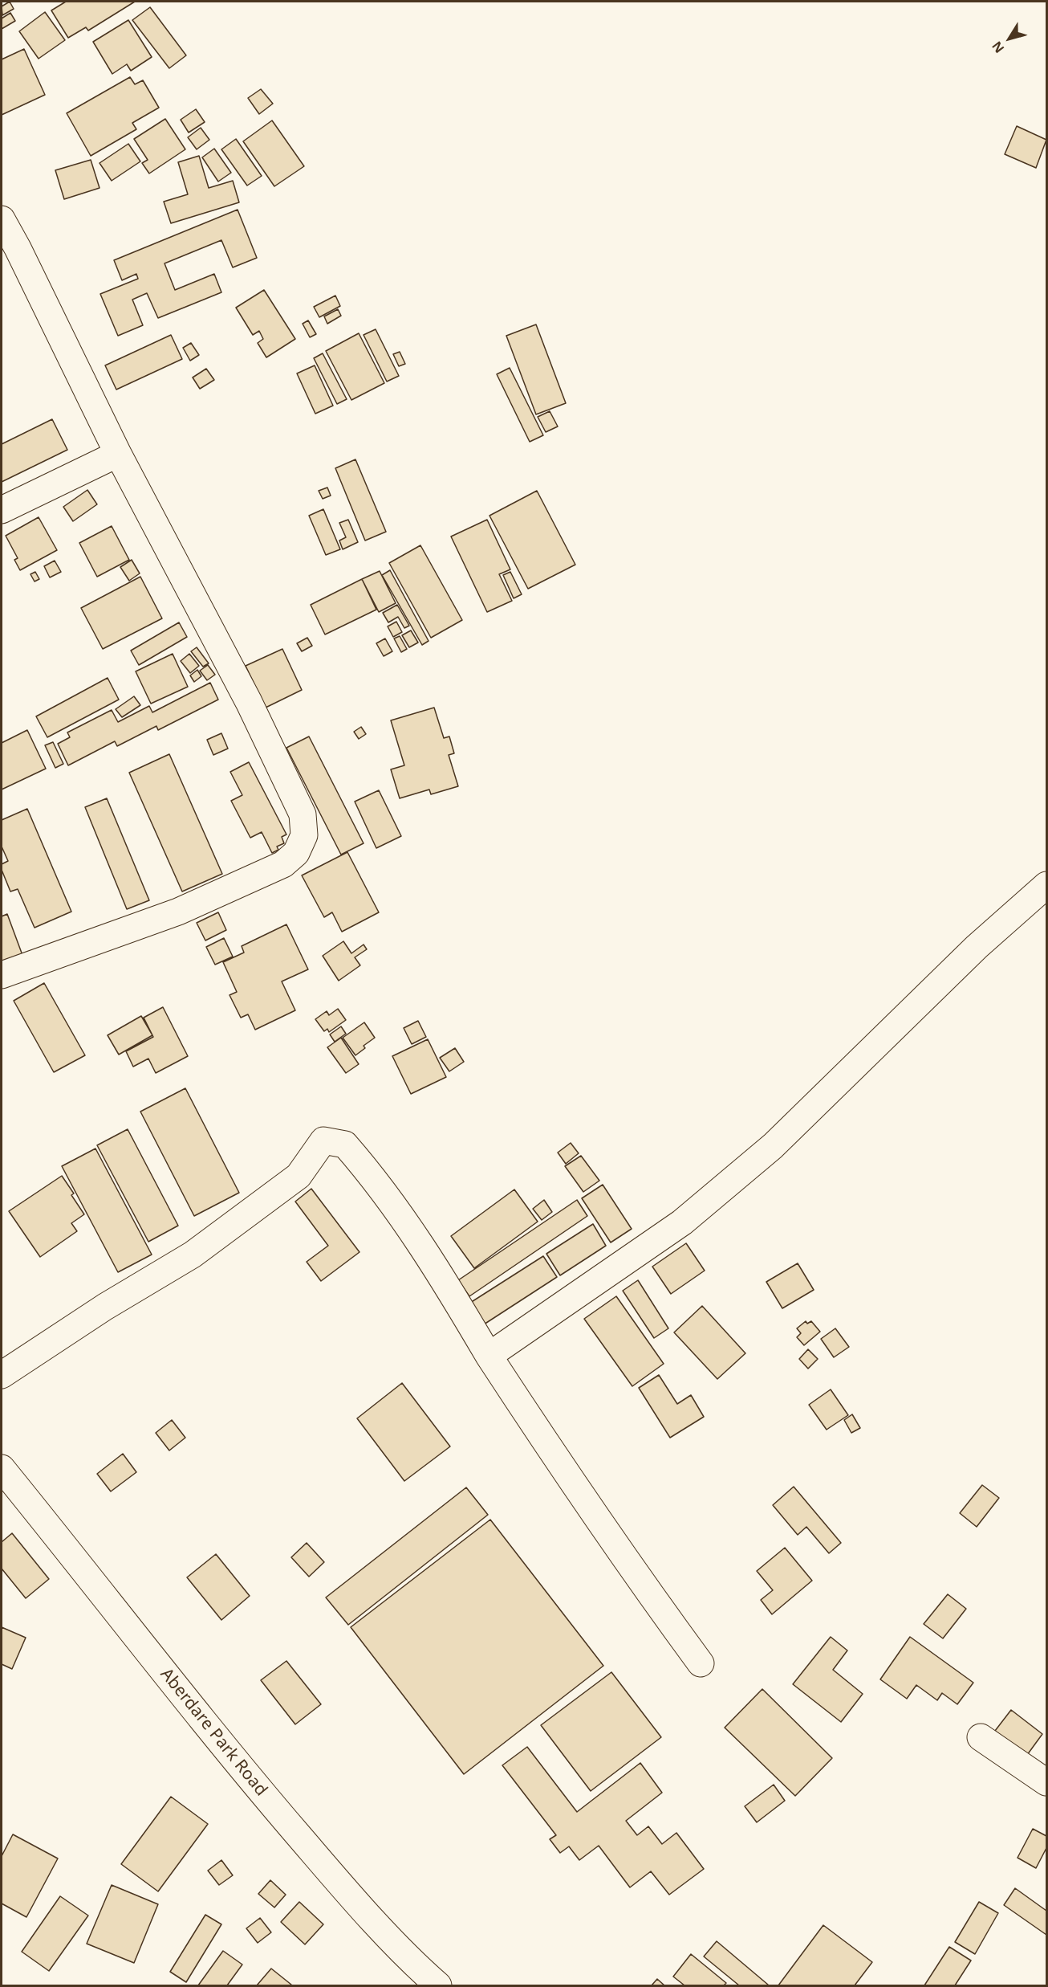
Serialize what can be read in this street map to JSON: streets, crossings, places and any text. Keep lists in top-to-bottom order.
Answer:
{
  "streets": {
    "street": ["Aberdare Park Road"]
  },
  "north": "bottom left"
}
